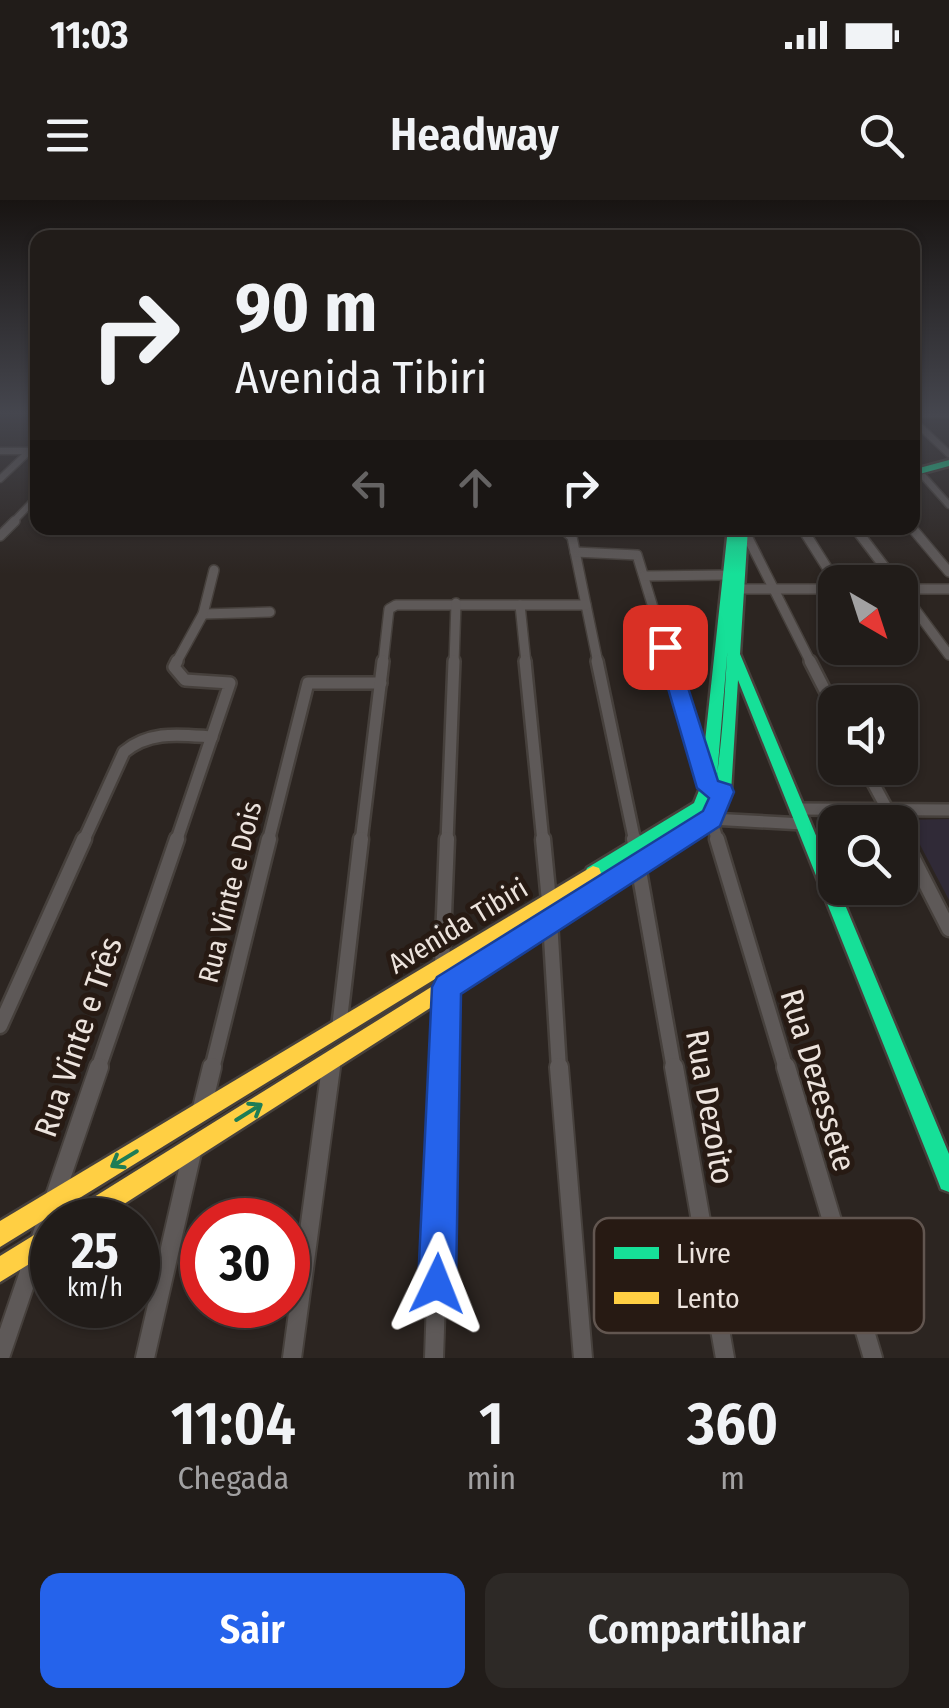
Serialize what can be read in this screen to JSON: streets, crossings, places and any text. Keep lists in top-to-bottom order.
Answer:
{
  "streets": {
    "main road": ["Avenida Tibiri"],
    "street": [
      "Rua Vinte e Dois",
      "Rua Vinte e Três",
      "Rua Dezessete",
      "Rua Dezoito"
    ]
  },
  "crossings": [
    ["Rua Vinte e Dois", "Avenida Tibiri"],
    ["Avenida Tibiri", "Rua Dezessete"],
    ["Avenida Tibiri", "Rua Dezoito"]
  ],
  "legend": ["Livre", "Lento"],
  "north": "bottom right",
  "page": {
    "status": "11:03",
    "header": "Headway",
    "turn": ["90 m", "Avenida Tibiri"],
    "speed": "25 km/h",
    "limit": "30",
    "eta": [
      "11:04",
      "Chegada",
      "1",
      "min",
      "360",
      "m"
    ],
    "buttons": ["Sair", "Compartilhar"]
  }
}
